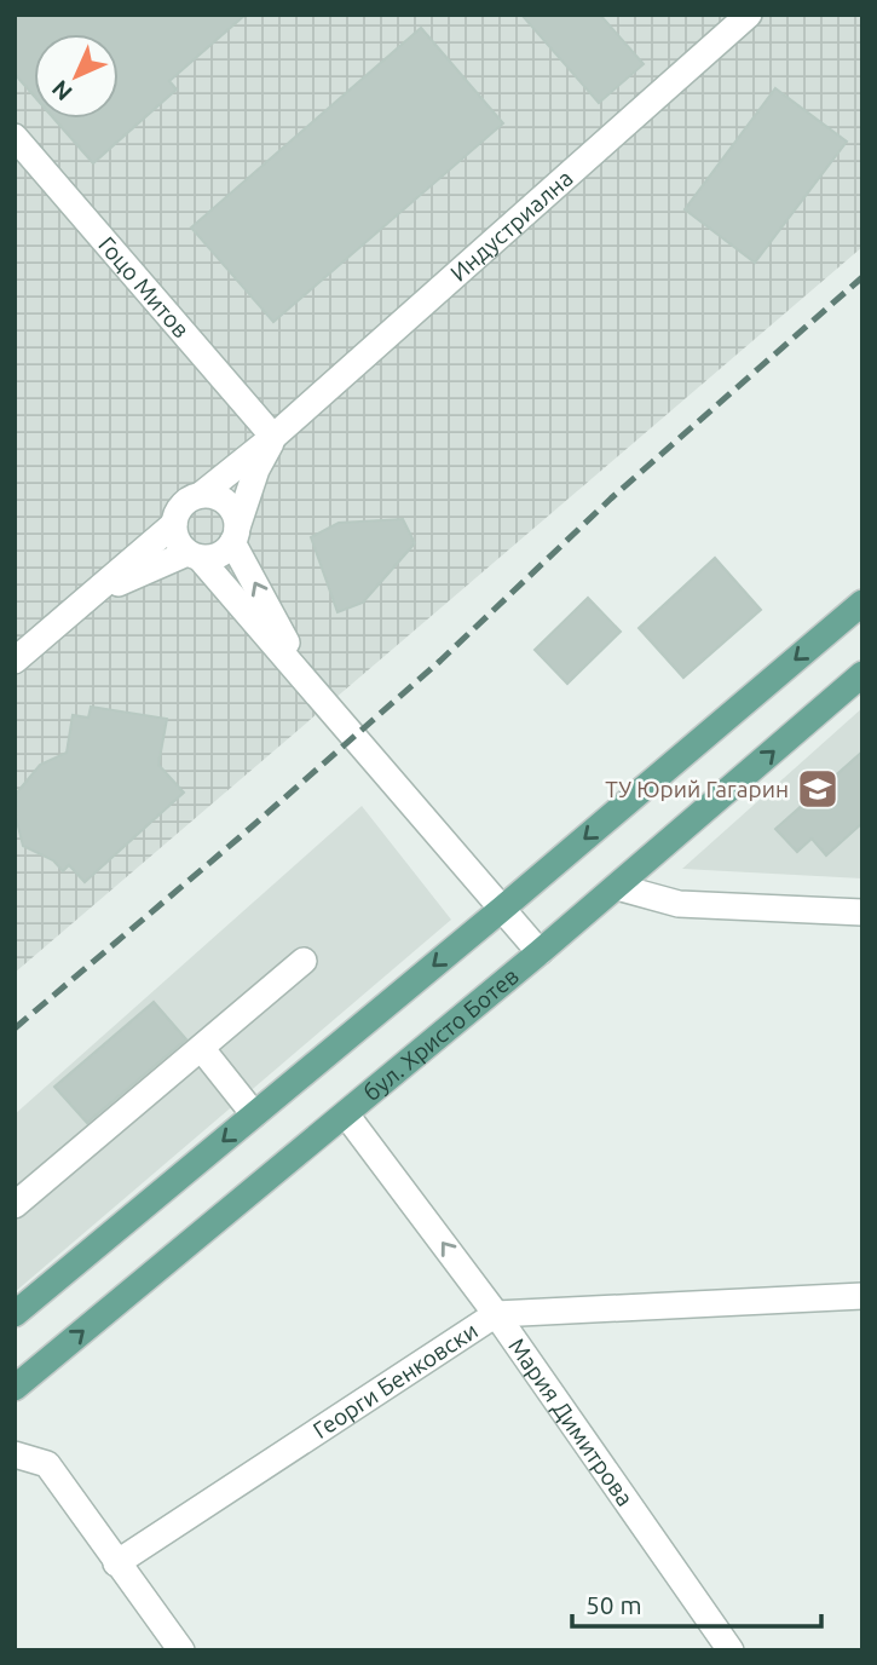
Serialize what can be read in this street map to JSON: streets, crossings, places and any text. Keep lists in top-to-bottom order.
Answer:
{
  "streets": {
    "main road": ["бул. Христо Ботев"],
    "street": [
      "Индустриална",
      "Гоцо Митов",
      "Георги Бенковски",
      "Мария Димитрова"
    ]
  },
  "crossings": [
    ["Индустриална", "Гоцо Митов"],
    ["бул. Христо Ботев", "Мария Димитрова"],
    ["Георги Бенковски", "Мария Димитрова"]
  ],
  "one_way": ["Мария Димитрова"],
  "places": {
    "school or university": ["ТУ Юрий Гагарин"]
  },
  "scale_bar": "50 m",
  "north": "bottom left"
}
